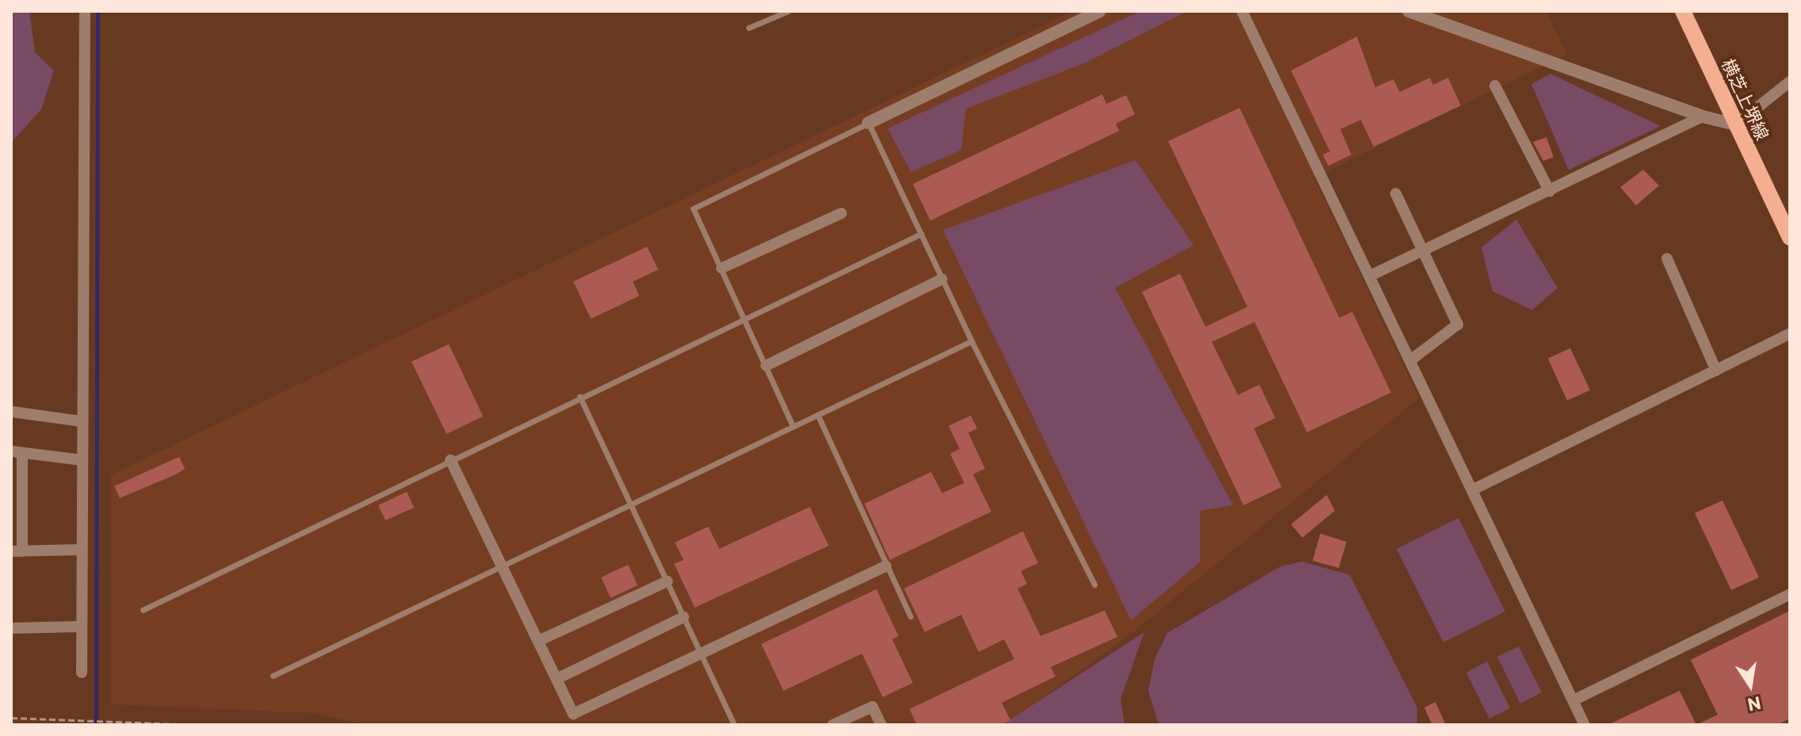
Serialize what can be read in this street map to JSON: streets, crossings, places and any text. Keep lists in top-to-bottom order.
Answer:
{
  "streets": {
    "main road": ["横芝上堺線"]
  },
  "north": "bottom"
}
